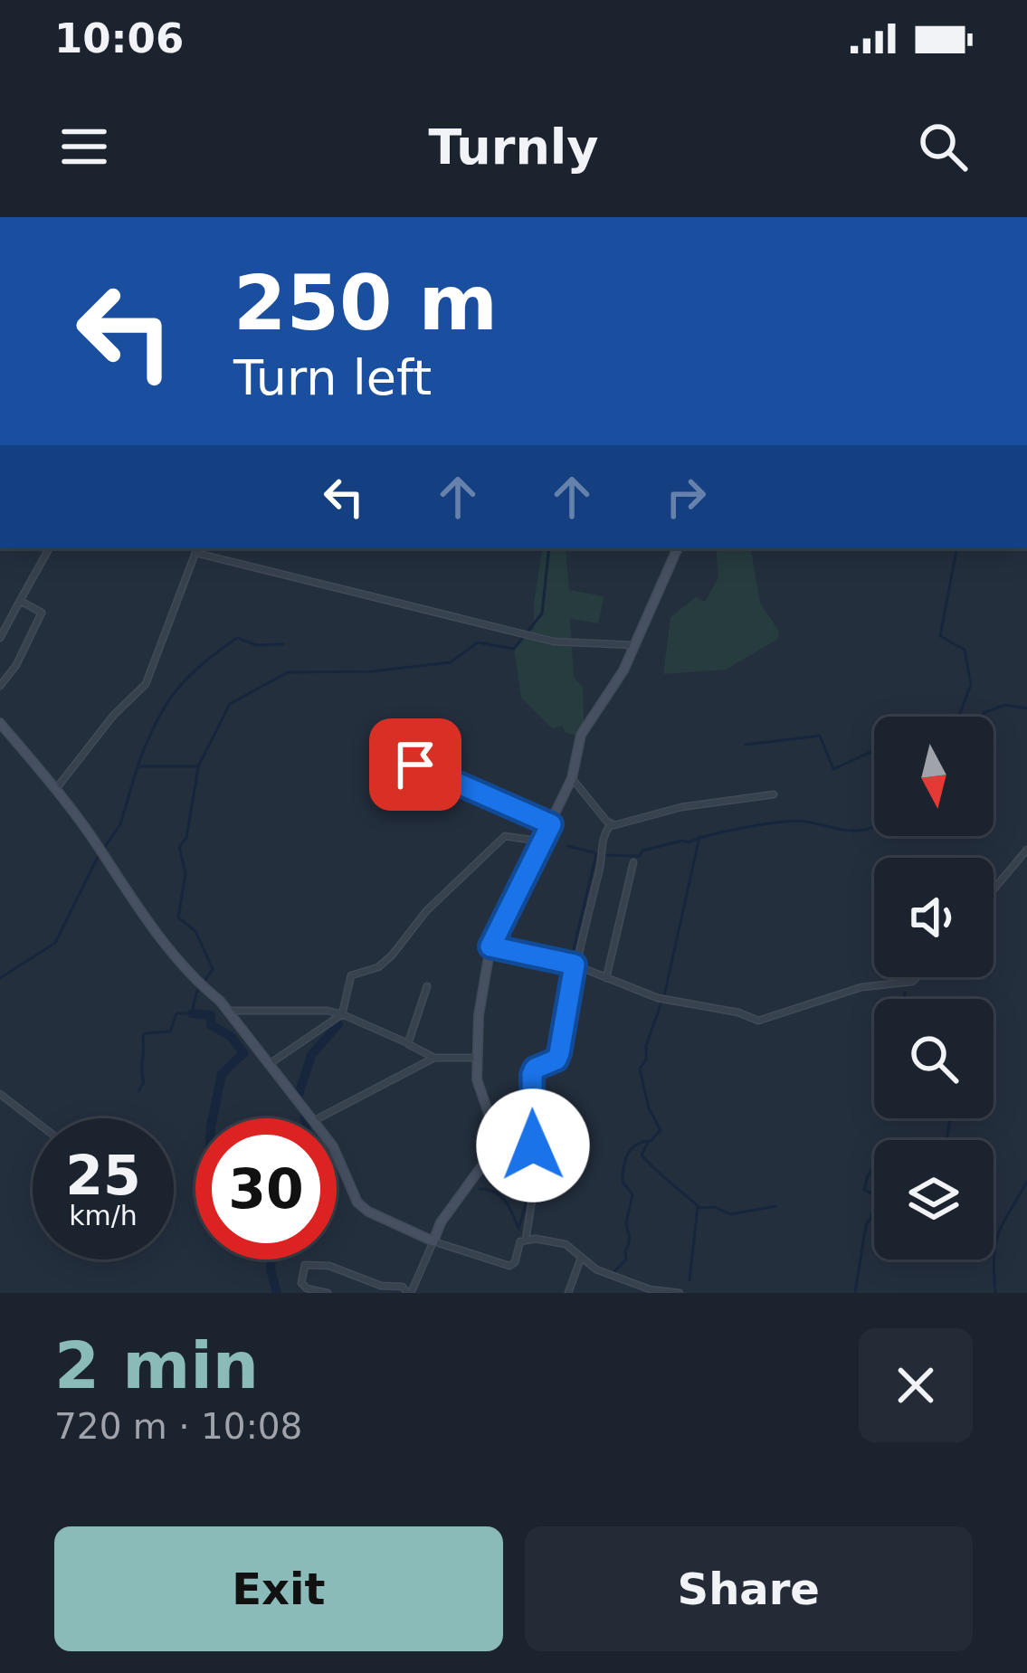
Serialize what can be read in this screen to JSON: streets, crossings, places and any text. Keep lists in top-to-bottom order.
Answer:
{
  "north": "bottom",
  "page": {
    "status": "10:06",
    "header": "Turnly",
    "turn": ["250 m", "Turn left"],
    "speed": "25 km/h",
    "limit": "30",
    "heading": ["2 min", "720 m · 10:08"],
    "buttons": ["Exit", "Share"]
  }
}
